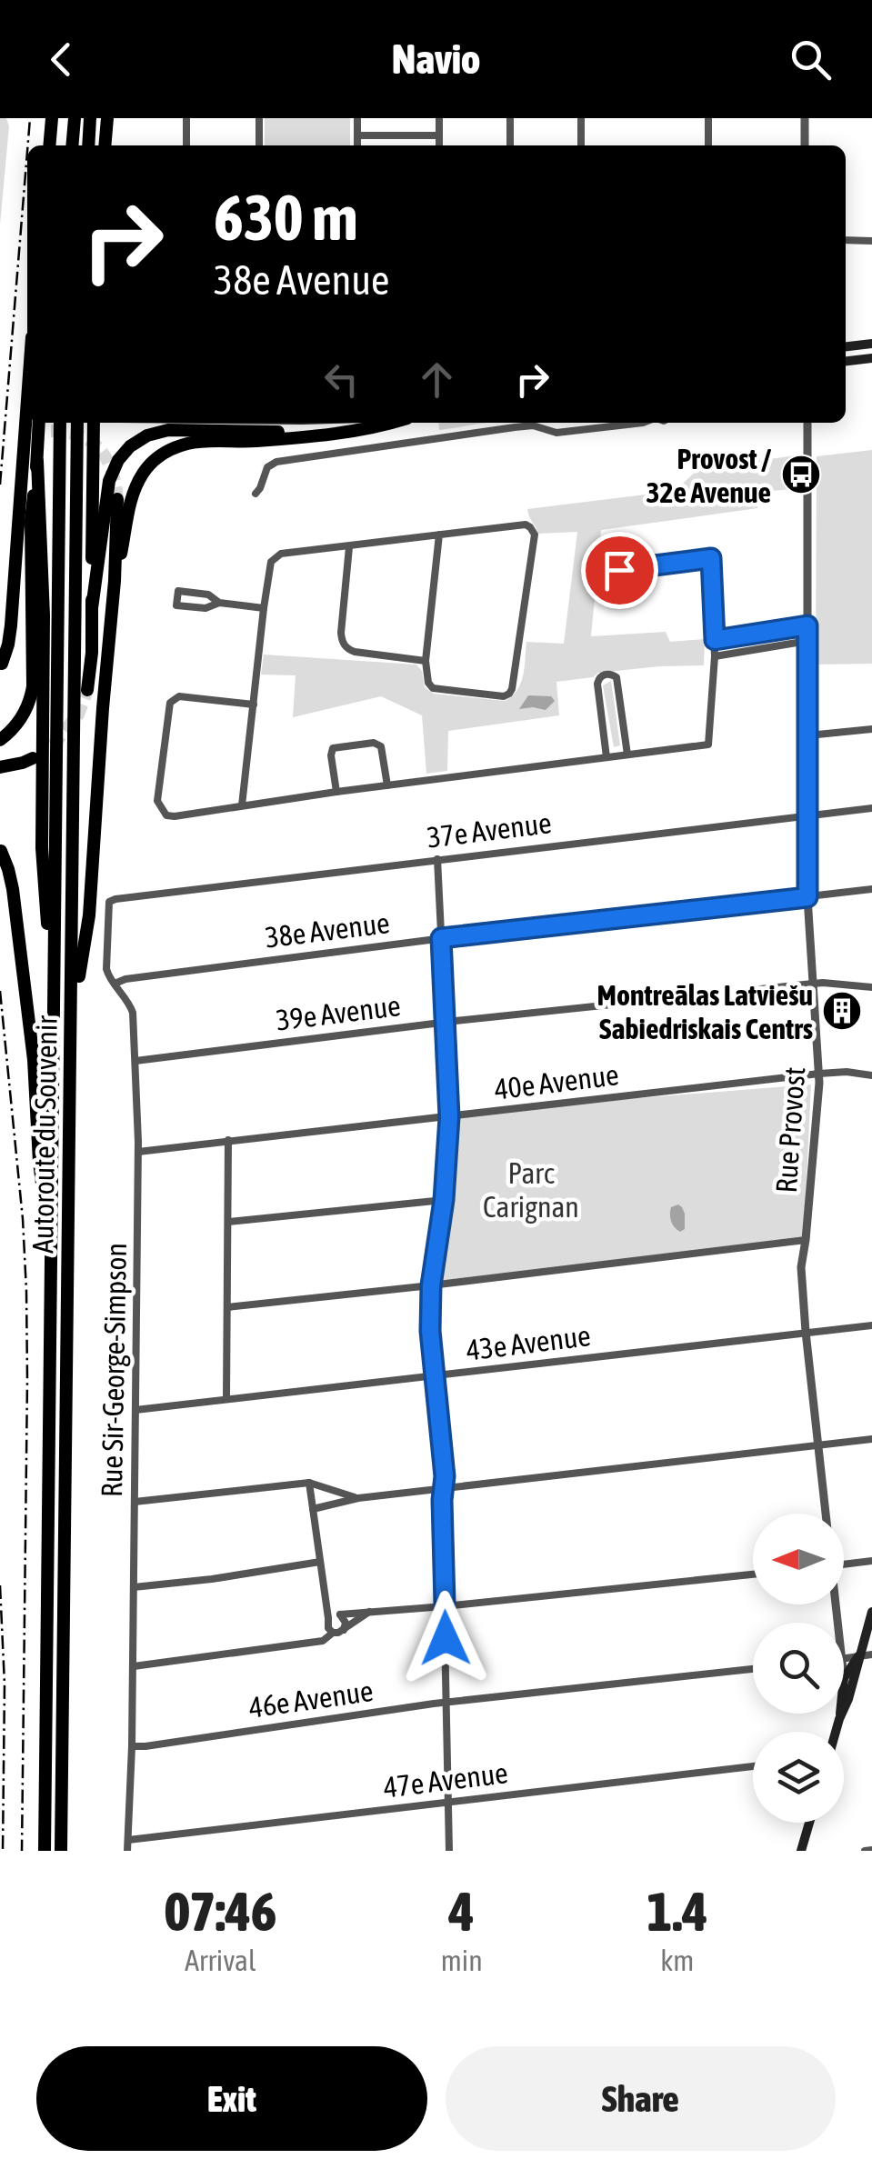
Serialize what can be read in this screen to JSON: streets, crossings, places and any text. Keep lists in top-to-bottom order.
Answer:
{
  "streets": {
    "highway": ["Autoroute du Souvenir"],
    "street": [
      "37e Avenue",
      "38e Avenue",
      "39e Avenue",
      "40e Avenue",
      "Rue Provost",
      "43e Avenue",
      "Rue Sir-George-Simpson",
      "46e Avenue",
      "47e Avenue"
    ]
  },
  "crossings": [
    ["37e Avenue", "Rue Provost"],
    ["37e Avenue", "Rue Sir-George-Simpson"],
    ["38e Avenue", "Rue Provost"],
    ["38e Avenue", "Rue Sir-George-Simpson"],
    ["39e Avenue", "Rue Provost"],
    ["39e Avenue", "Rue Sir-George-Simpson"],
    ["40e Avenue", "Rue Provost"],
    ["40e Avenue", "Rue Sir-George-Simpson"],
    ["Rue Provost", "43e Avenue"],
    ["43e Avenue", "Rue Sir-George-Simpson"],
    ["Rue Sir-George-Simpson", "46e Avenue"],
    ["Rue Sir-George-Simpson", "47e Avenue"]
  ],
  "parks": ["Parc Carignan"],
  "places": {
    "bus stop": ["Provost / 32e Avenue"],
    "building": ["Montreālas Latviešu Sabiedriskais Centrs"]
  },
  "north": "left",
  "page": {
    "header": "Navio",
    "turn": ["630 m", "38e Avenue"],
    "eta": [
      "07:46",
      "Arrival",
      "4",
      "min",
      "1.4",
      "km"
    ],
    "buttons": ["Exit", "Share"]
  }
}
